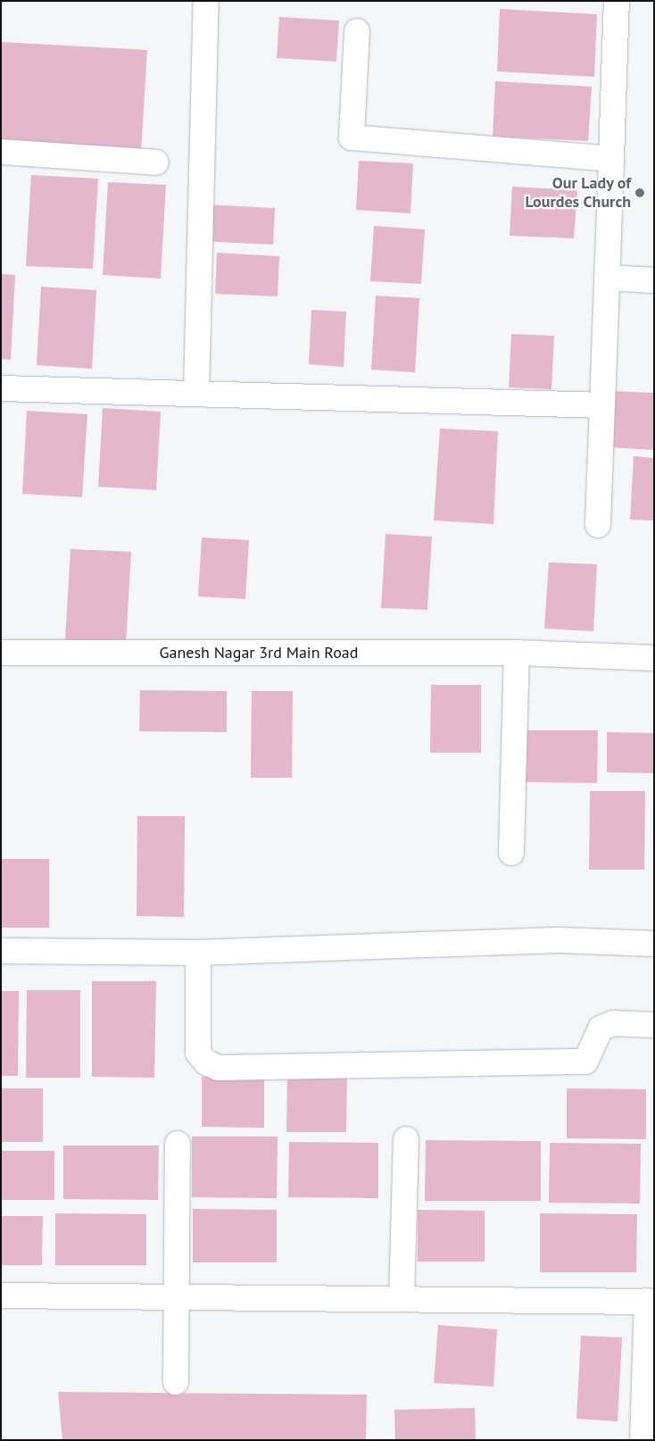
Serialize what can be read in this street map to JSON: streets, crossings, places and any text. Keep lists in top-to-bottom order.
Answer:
{
  "streets": {
    "street": ["Ganesh Nagar 3rd Main Road"]
  },
  "places": ["Our Lady of Lourdes Church"]
}
